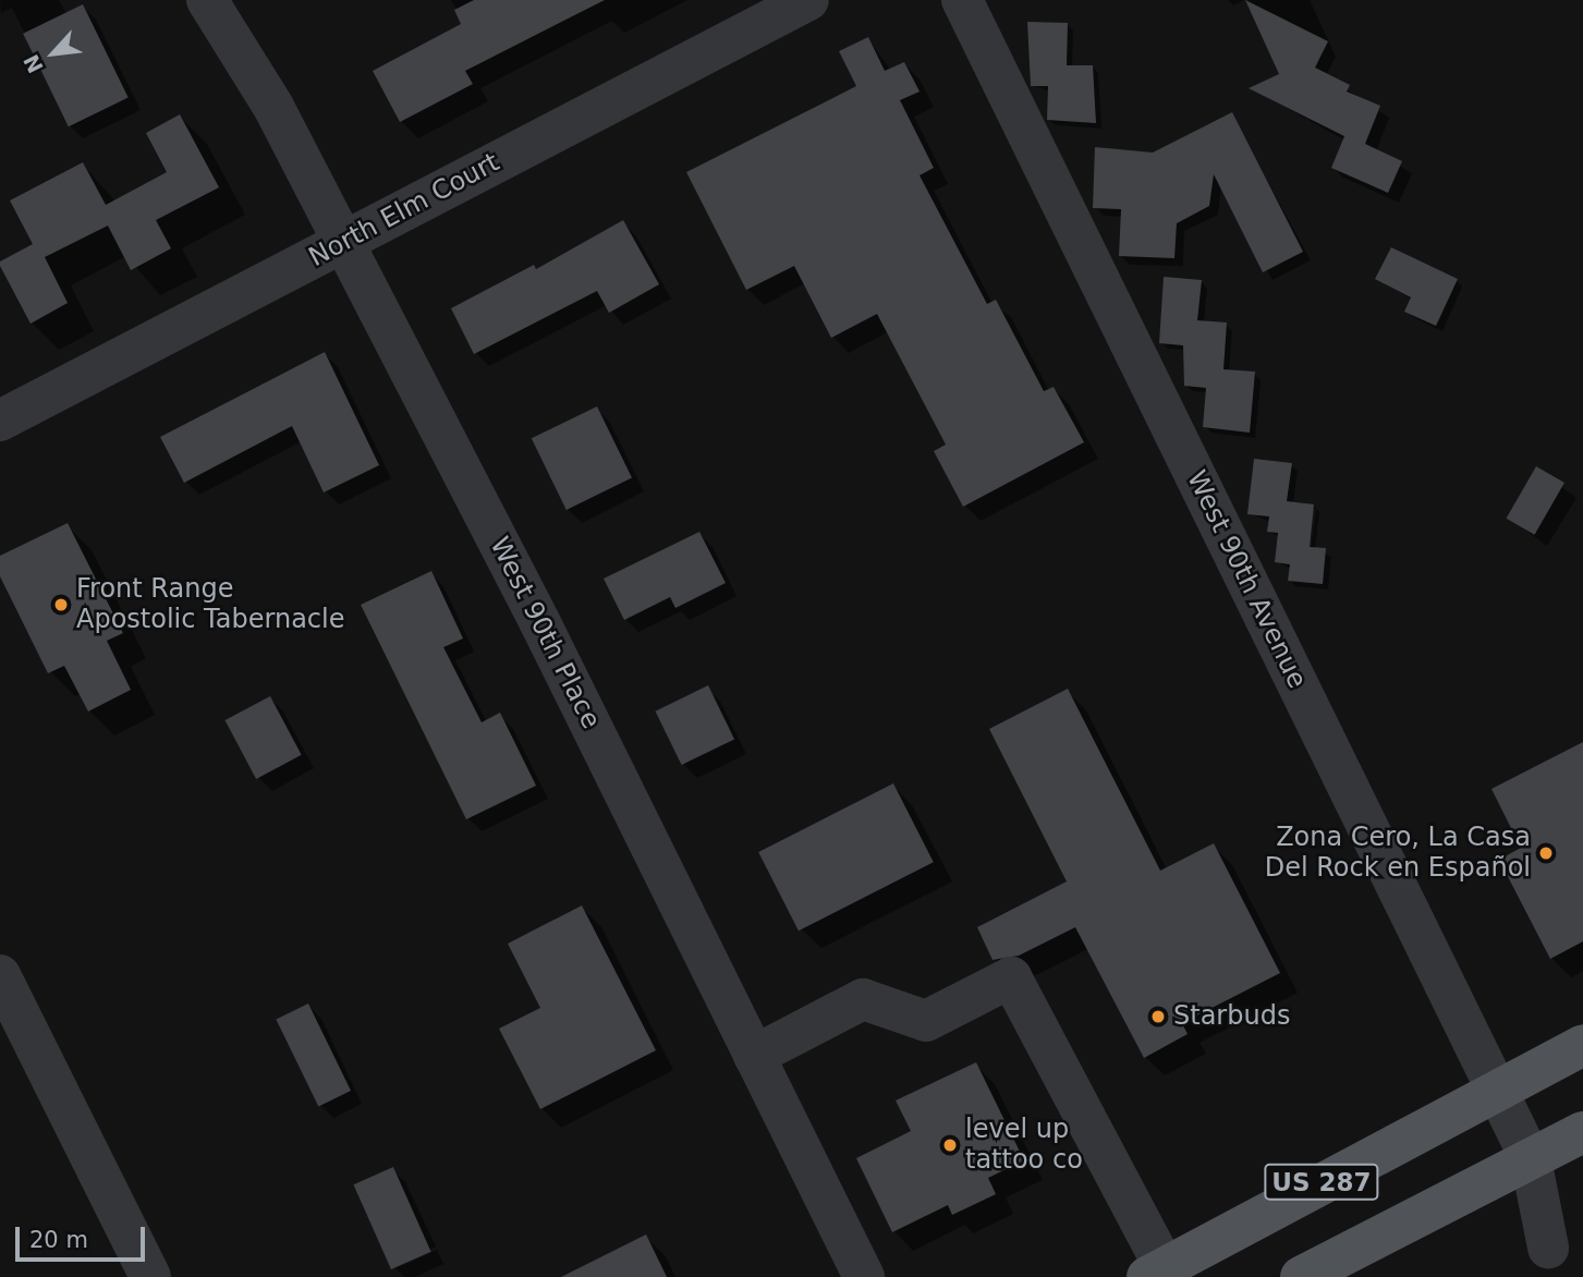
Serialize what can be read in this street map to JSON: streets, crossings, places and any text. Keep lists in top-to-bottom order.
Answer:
{
  "streets": {
    "main road": ["US 287"],
    "street": ["North Elm Court", "West 90th Avenue", "West 90th Place"]
  },
  "crossings": [
    ["North Elm Court", "West 90th Place"],
    ["West 90th Avenue", "US 287"]
  ],
  "places": [
    "Front Range Apostolic Tabernacle",
    "Zona Cero, La Casa Del Rock en Español",
    "Starbuds",
    "level up tattoo co"
  ],
  "scale_bar": "20 m",
  "north": "bottom left"
}
